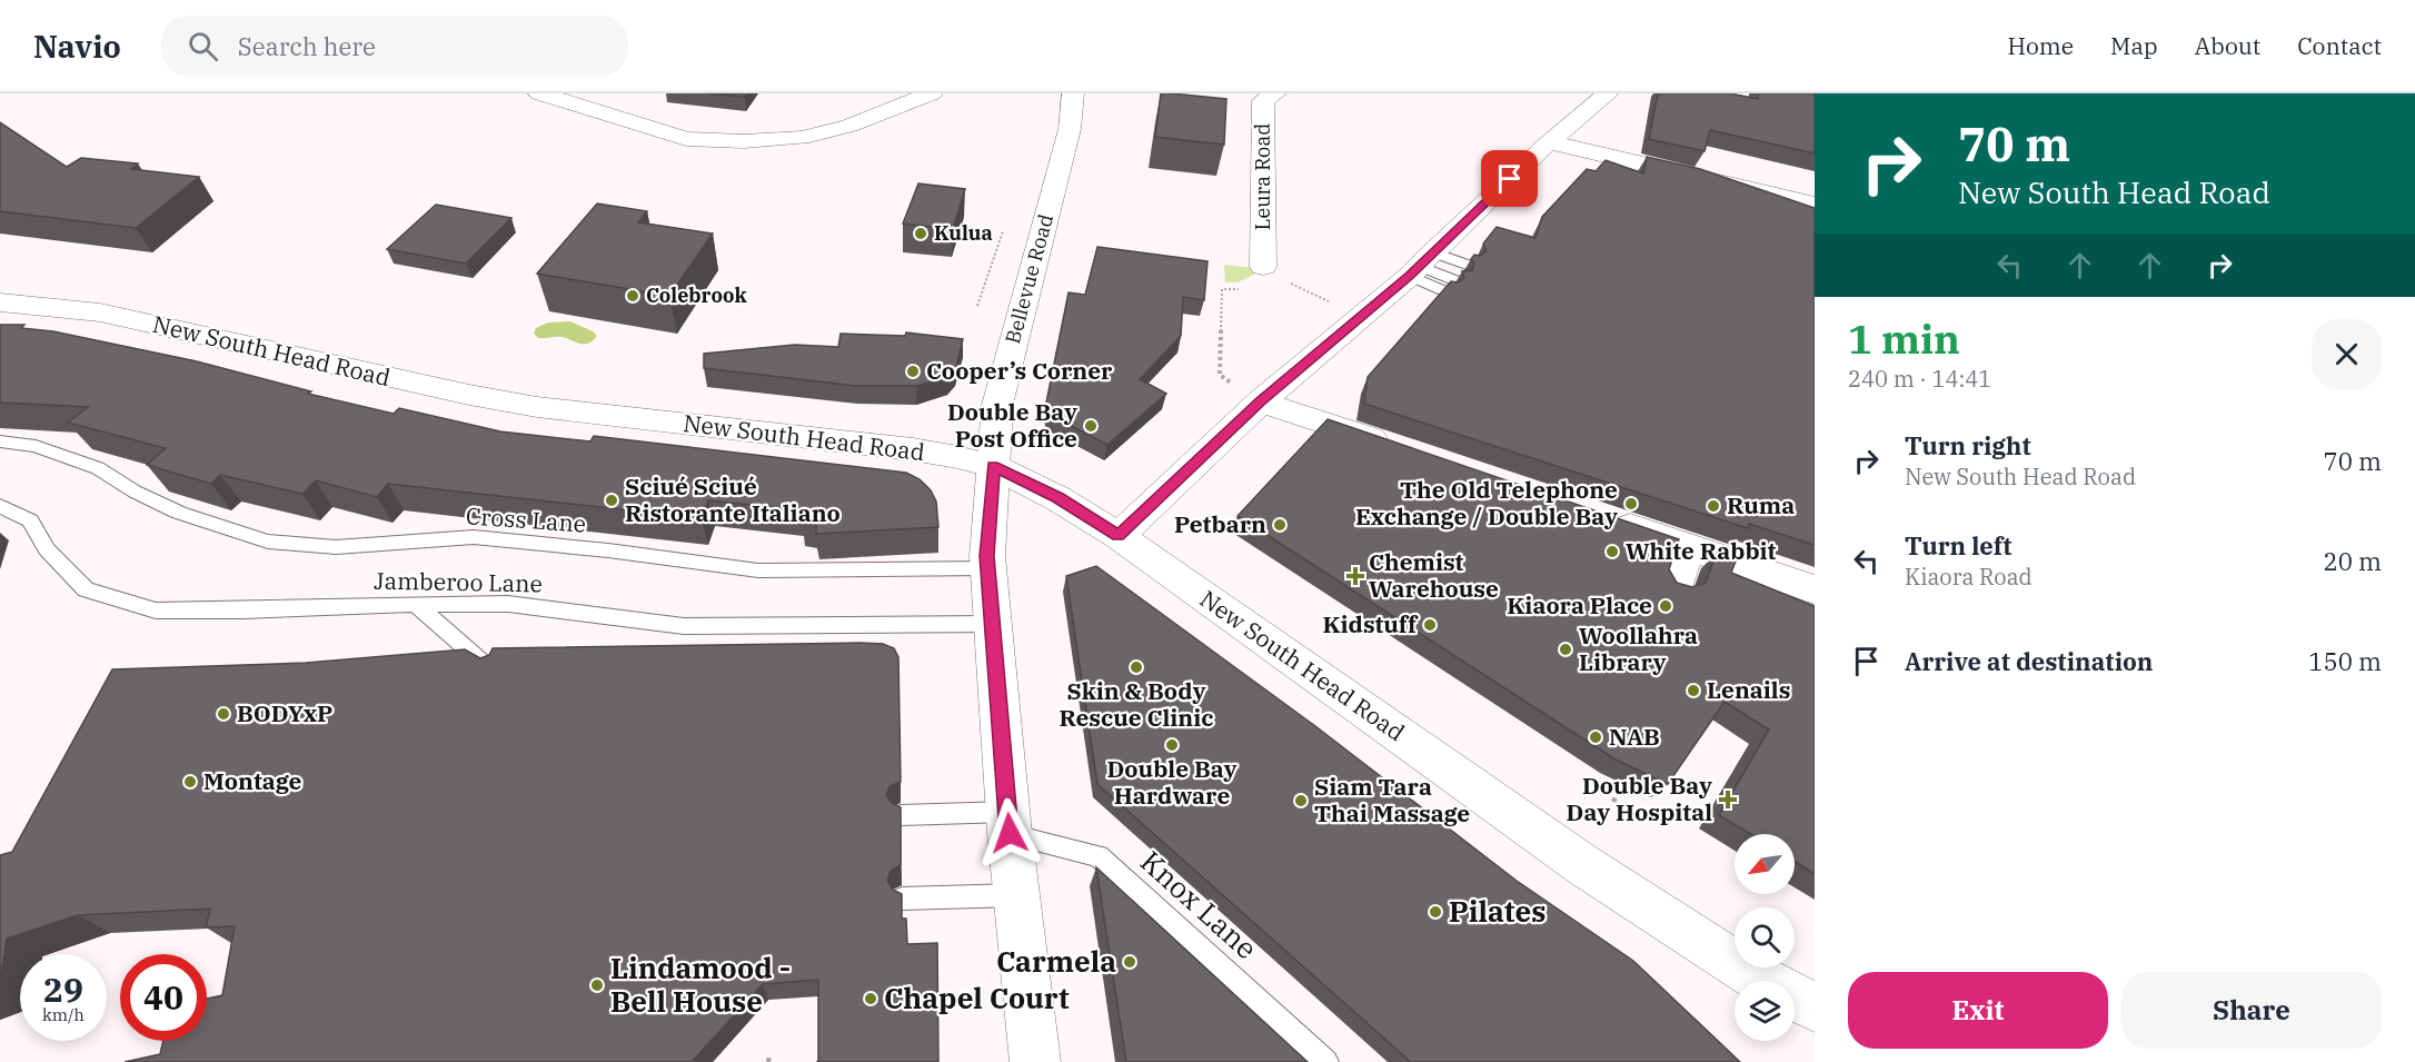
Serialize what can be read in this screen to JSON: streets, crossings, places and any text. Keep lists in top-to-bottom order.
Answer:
{
  "streets": {
    "street": ["Leura Road", "Bellevue Road", "New South Head Road"],
    "lane": ["Cross Lane", "Jamberoo Lane", "Knox Lane"]
  },
  "crossings": [
    ["Bellevue Road", "New South Head Road"],
    ["Bellevue Road", "Cross Lane"],
    ["Bellevue Road", "Jamberoo Lane"],
    ["Bellevue Road", "Knox Lane"]
  ],
  "places": {
    "other": [
      "Kulua",
      "Colebrook",
      "Cooper’s Corner",
      "Double Bay Post Office",
      "Sciué Sciué Ristorante Italiano",
      "The Old Telephone Exchange / Double Bay",
      "Ruma",
      "Petbarn",
      "White Rabbit",
      "Kiaora Place",
      "Kidstuff",
      "Woollahra Library",
      "Skin & Body Rescue Clinic",
      "Lenails",
      "BODYxP",
      "NAB",
      "Double Bay Hardware",
      "Montage",
      "Siam Tara Thai Massage",
      "Pilates",
      "Carmela",
      "Lindamood - Bell House",
      "Chapel Court"
    ],
    "health": ["Chemist Warehouse", "Double Bay Day Hospital"]
  },
  "north": "bottom left",
  "page": {
    "header": "Navio",
    "search": "Search here",
    "nav": [
      "Home",
      "Map",
      "About",
      "Contact"
    ],
    "turn": ["70 m", "New South Head Road"],
    "heading": ["1 min", "240 m · 14:41"],
    "list": [
      {
        "name": "Turn right",
        "note": "New South Head Road",
        "value": "70 m"
      },
      {
        "name": "Turn left",
        "note": "Kiaora Road",
        "value": "20 m"
      },
      {
        "name": "Arrive at destination",
        "value": "150 m"
      }
    ],
    "speed": "29 km/h",
    "limit": "40",
    "buttons": ["Exit", "Share"]
  }
}
